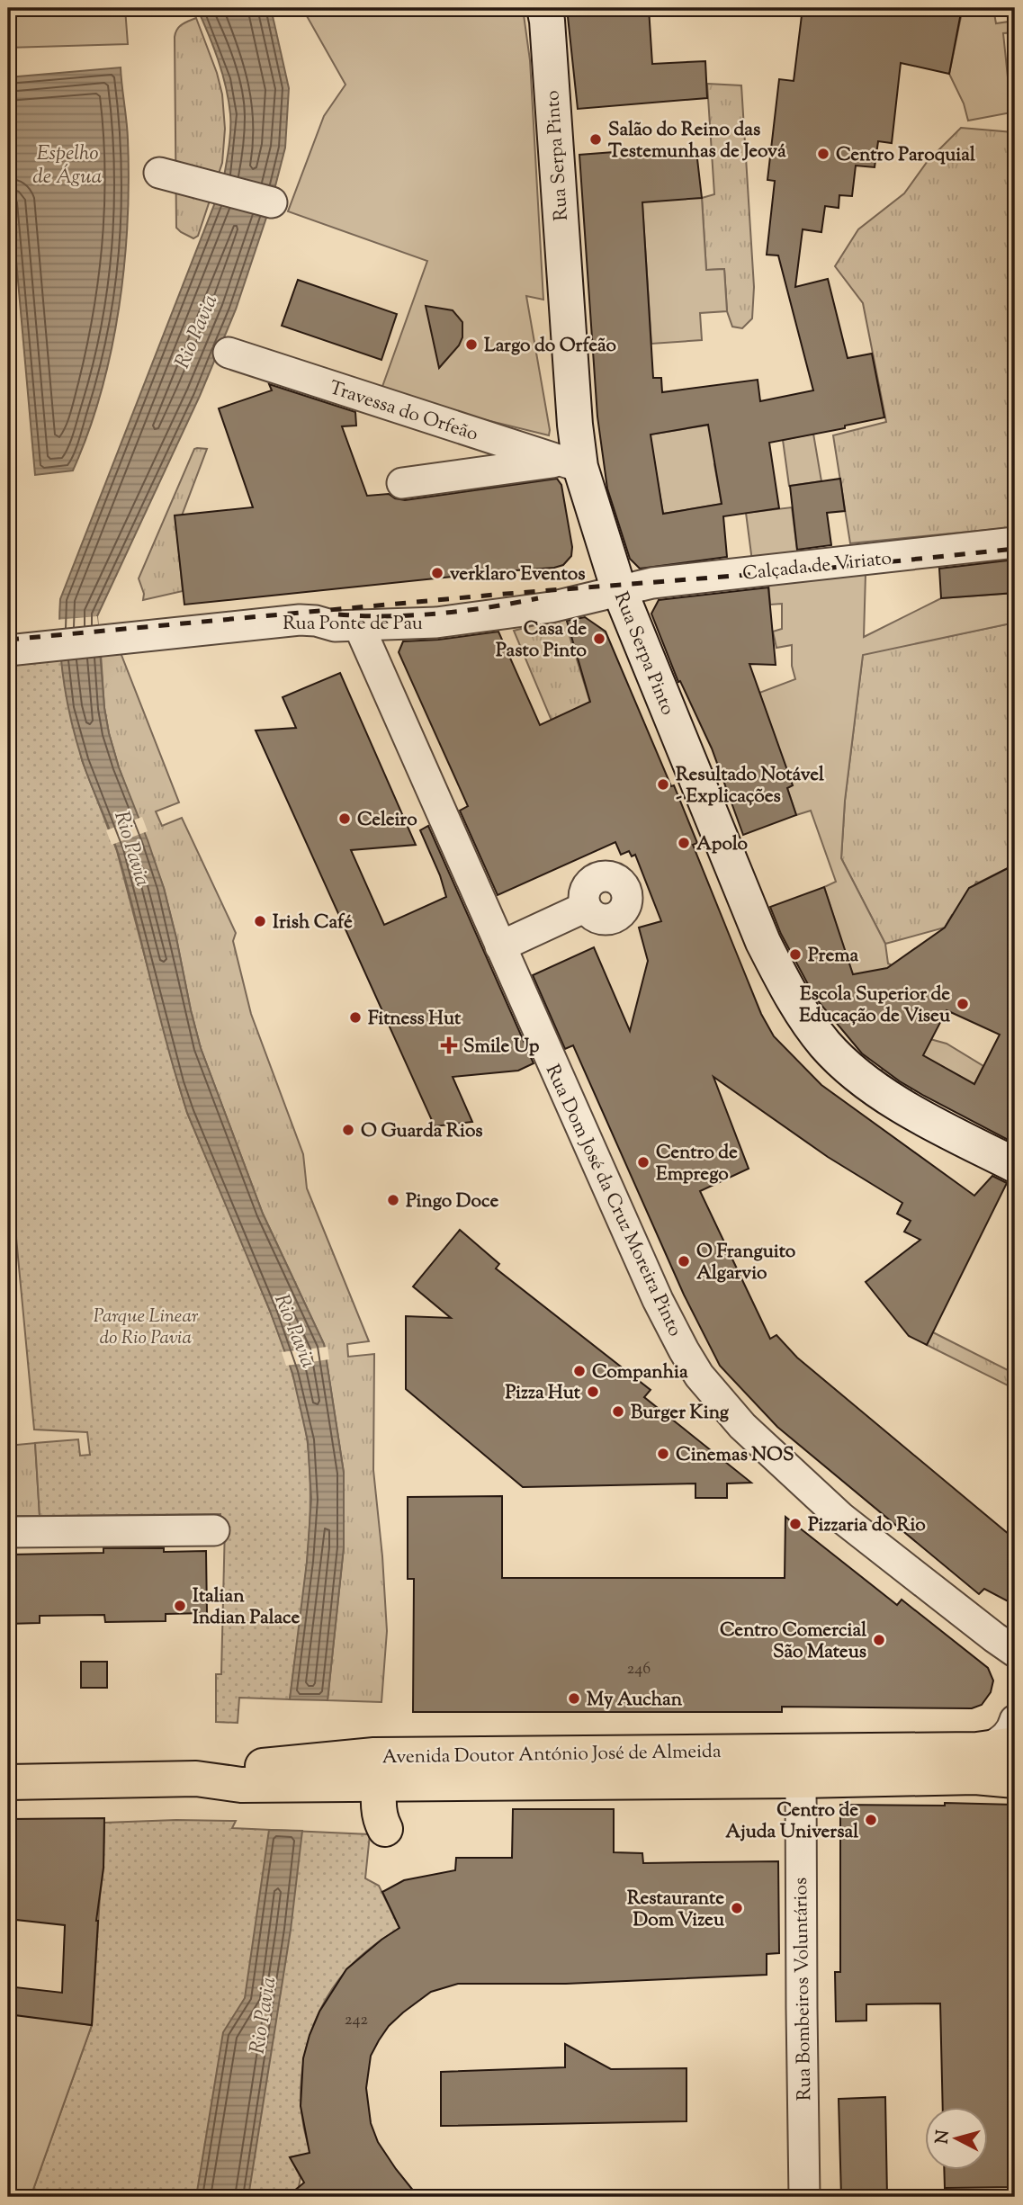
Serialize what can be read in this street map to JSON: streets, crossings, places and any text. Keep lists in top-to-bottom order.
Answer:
{
  "streets": {
    "main road": ["Avenida Doutor António José de Almeida"],
    "street": [
      "Rua Serpa Pinto",
      "Travessa do Orfeão",
      "Calçada de Viriato",
      "Rua Ponte de Pau",
      "Rua Dom José da Cruz Moreira Pinto",
      "Rua Bombeiros Voluntários"
    ]
  },
  "crossings": [
    ["Rua Serpa Pinto", "Travessa do Orfeão"],
    ["Rua Serpa Pinto", "Calçada de Viriato"],
    ["Rua Serpa Pinto", "Rua Ponte de Pau"],
    ["Calçada de Viriato", "Rua Ponte de Pau"],
    ["Rua Ponte de Pau", "Rua Dom José da Cruz Moreira Pinto"],
    ["Avenida Doutor António José de Almeida", "Rua Bombeiros Voluntários"]
  ],
  "water": ["Espelho de Água", "Rio Pavia"],
  "parks": ["Parque Linear do Rio Pavia"],
  "places": {
    "other": [
      "Salão do Reino das Testemunhas de Jeová",
      "Centro Paroquial",
      "Largo do Orfeão",
      "verklaro Eventos",
      "Casa de Pasto Pinto",
      "Resultado Notável - Explicações",
      "Celeiro",
      "Apolo",
      "Irish Café",
      "Prema",
      "Escola Superior de Educação de Viseu",
      "Fitness Hut",
      "O Guarda Rios",
      "Centro de Emprego",
      "Pingo Doce",
      "O Franguito Algarvio",
      "Companhia",
      "Pizza Hut",
      "Burger King",
      "Cinemas NOS",
      "Pizzaria do Rio",
      "Italian Indian Palace",
      "Centro Comercial São Mateus",
      "My Auchan",
      "Centro de Ajuda Universal",
      "Restaurante Dom Vizeu"
    ],
    "health": ["Smile Up"]
  },
  "house_numbers": ["246", "242"],
  "north": "left"
}
